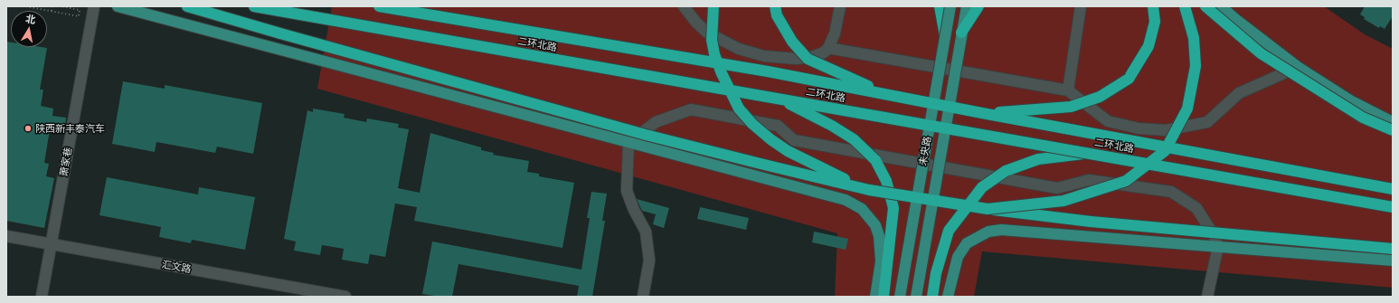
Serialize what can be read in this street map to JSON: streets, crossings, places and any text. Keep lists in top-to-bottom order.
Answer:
{
  "streets": {
    "highway": ["二环北路"],
    "main road": ["未央路"],
    "street": ["萧家巷", "汇文路"]
  },
  "crossings": [
    ["萧家巷", "汇文路"]
  ],
  "places": ["陕西新丰泰汽车"],
  "north": "top"
}
